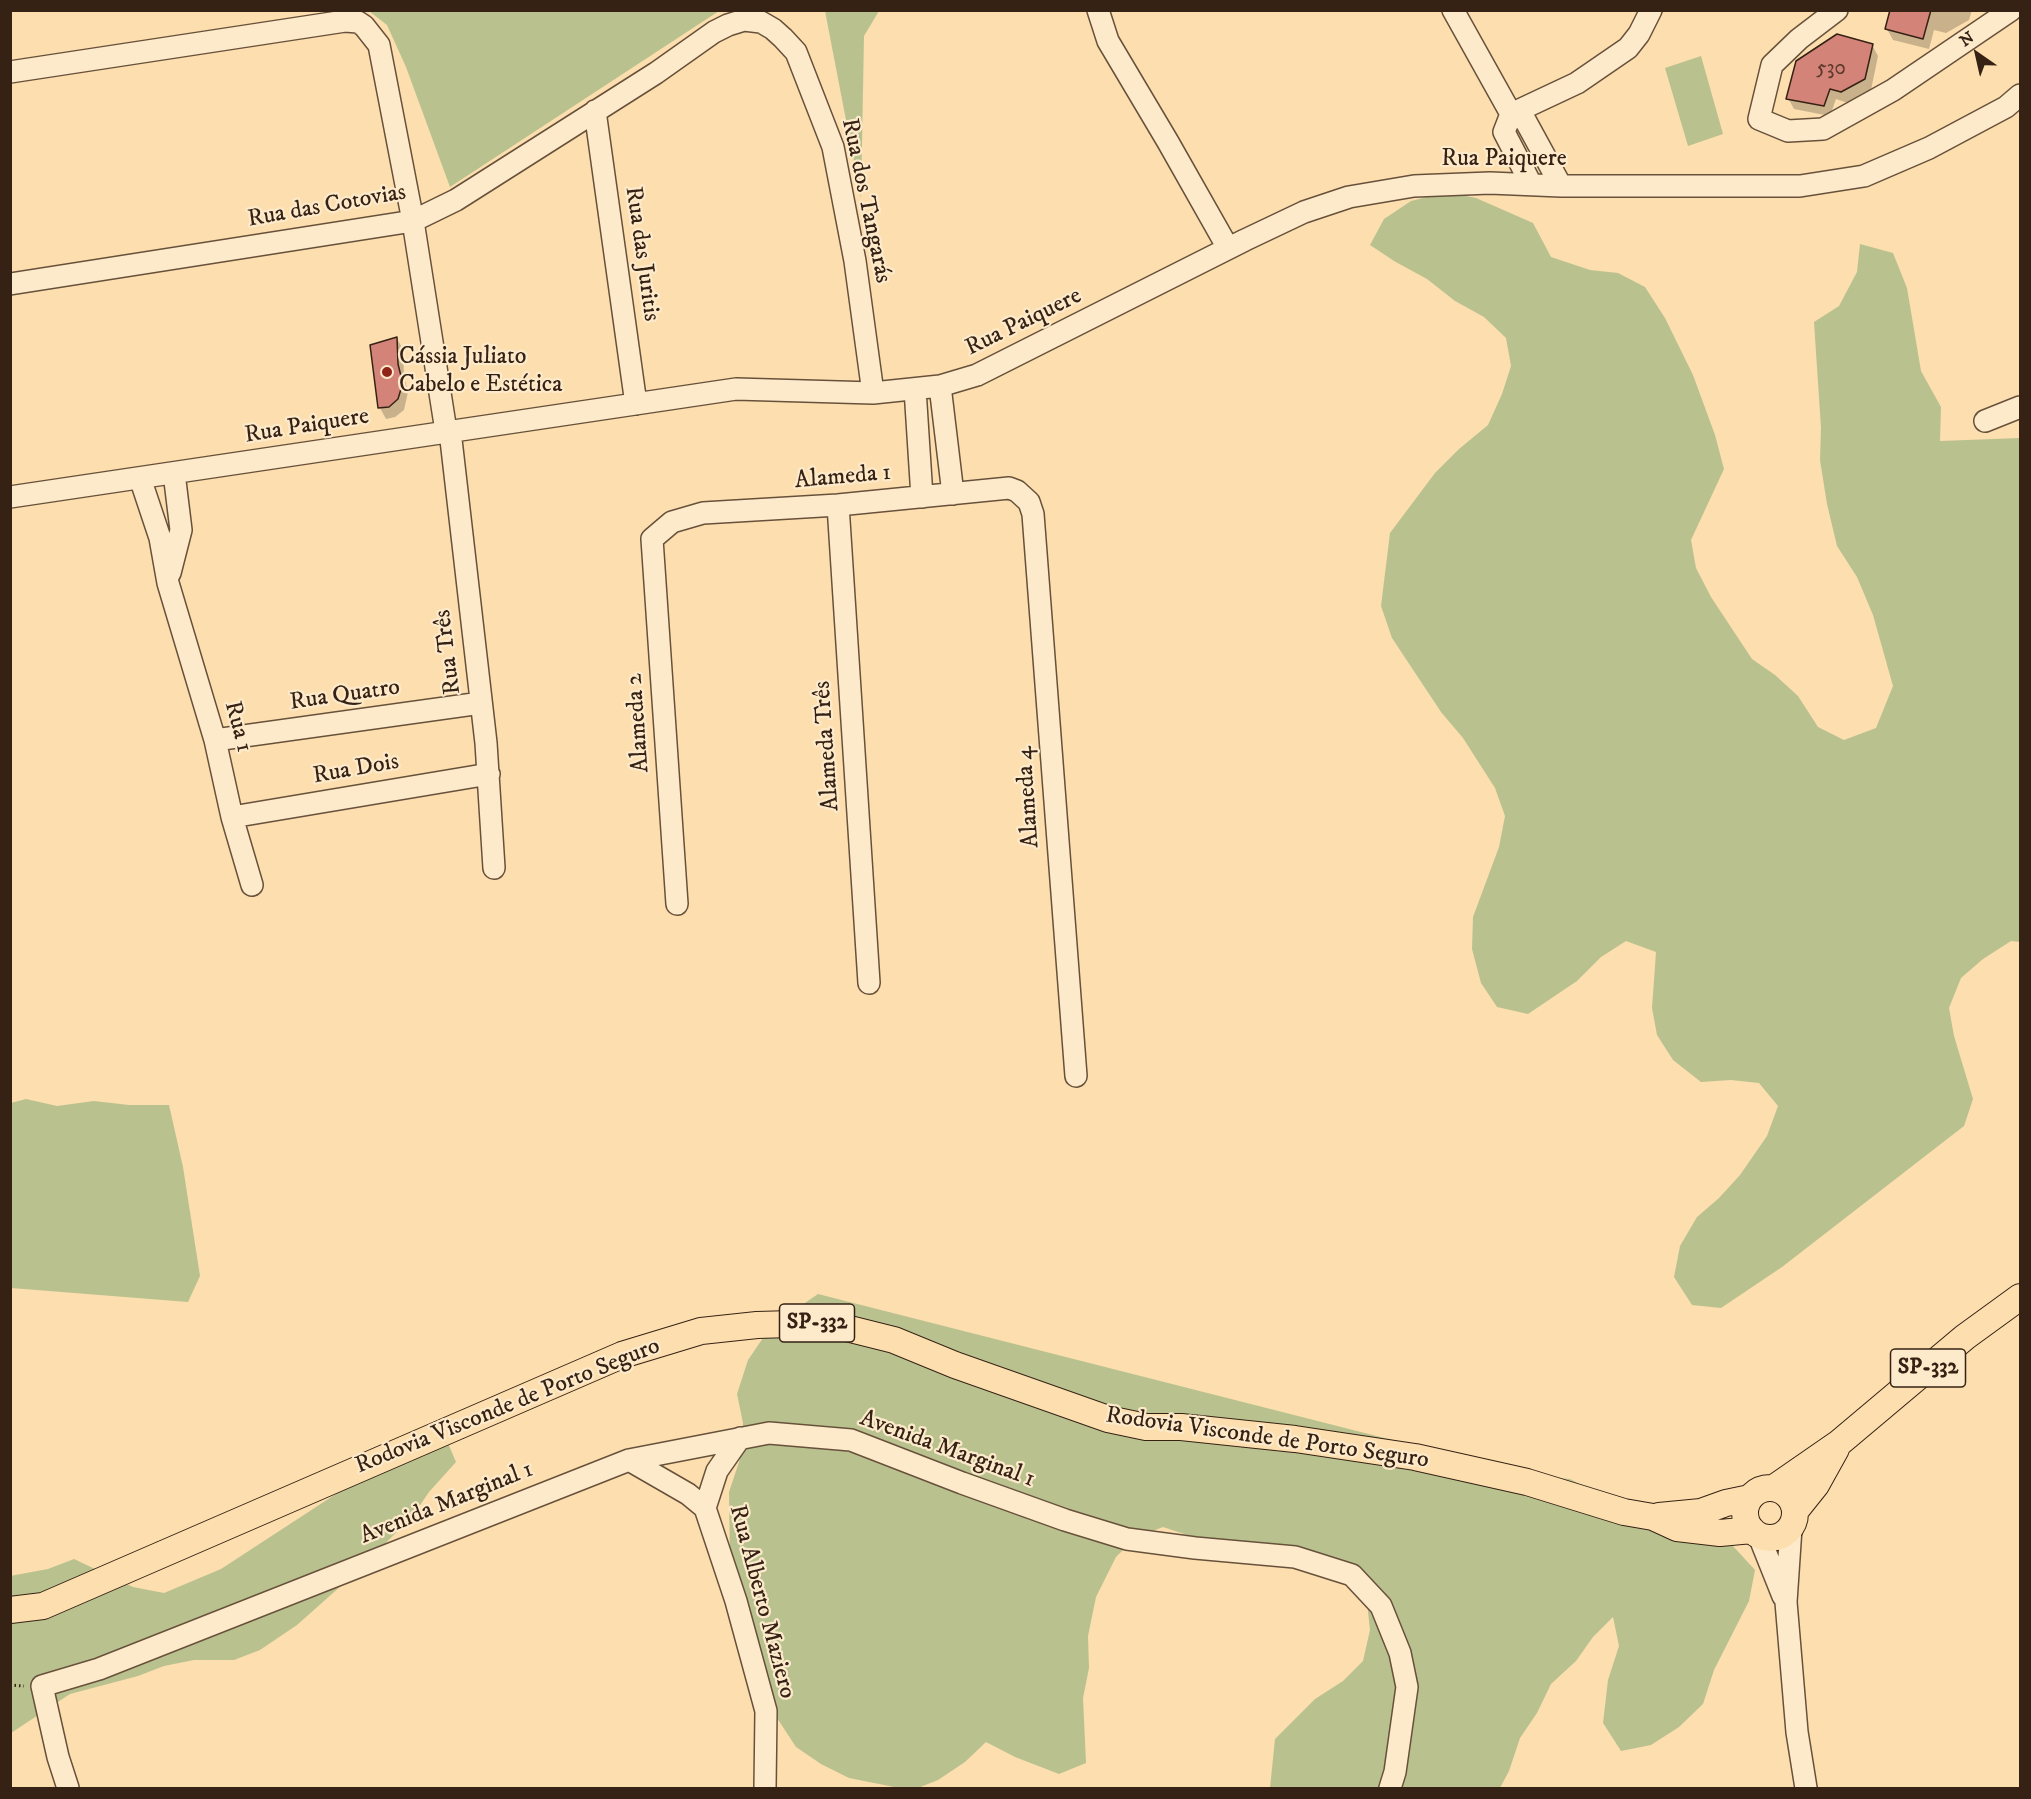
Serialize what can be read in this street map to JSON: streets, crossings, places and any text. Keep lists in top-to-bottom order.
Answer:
{
  "streets": {
    "main road": ["SP-332", "Rodovia Visconde de Porto Seguro"],
    "street": [
      "Rua Paiquere",
      "Rua dos Tangarás",
      "Rua das Cotovias",
      "Rua das Juritis",
      "Alameda 1",
      "Rua Três",
      "Rua Quatro",
      "Alameda 2",
      "Rua 1",
      "Alameda Três",
      "Rua Dois",
      "Alameda 4",
      "Avenida Marginal 1",
      "Rua Alberto Maziero"
    ]
  },
  "crossings": [
    ["Rua Paiquere", "Rua dos Tangarás"],
    ["Rua Paiquere", "Rua das Juritis"],
    ["Rua Paiquere", "Rua Três"],
    ["Rua Paiquere", "Rua 1"],
    ["Rua dos Tangarás", "Rua das Cotovias"],
    ["Rua das Cotovias", "Rua das Juritis"],
    ["Rua das Cotovias", "Rua Três"],
    ["Alameda 1", "Alameda 2"],
    ["Alameda 1", "Alameda Três"],
    ["Alameda 1", "Alameda 4"],
    ["Rua Três", "Rua Quatro"],
    ["Rua Três", "Rua Dois"],
    ["Rua Quatro", "Rua 1"],
    ["Rua 1", "Rua Dois"],
    ["SP-332", "Rodovia Visconde de Porto Seguro"],
    ["Avenida Marginal 1", "Rua Alberto Maziero"]
  ],
  "places": ["Cássia Juliato Cabelo e Estética"],
  "house_numbers": ["530"],
  "north": "top left"
}
